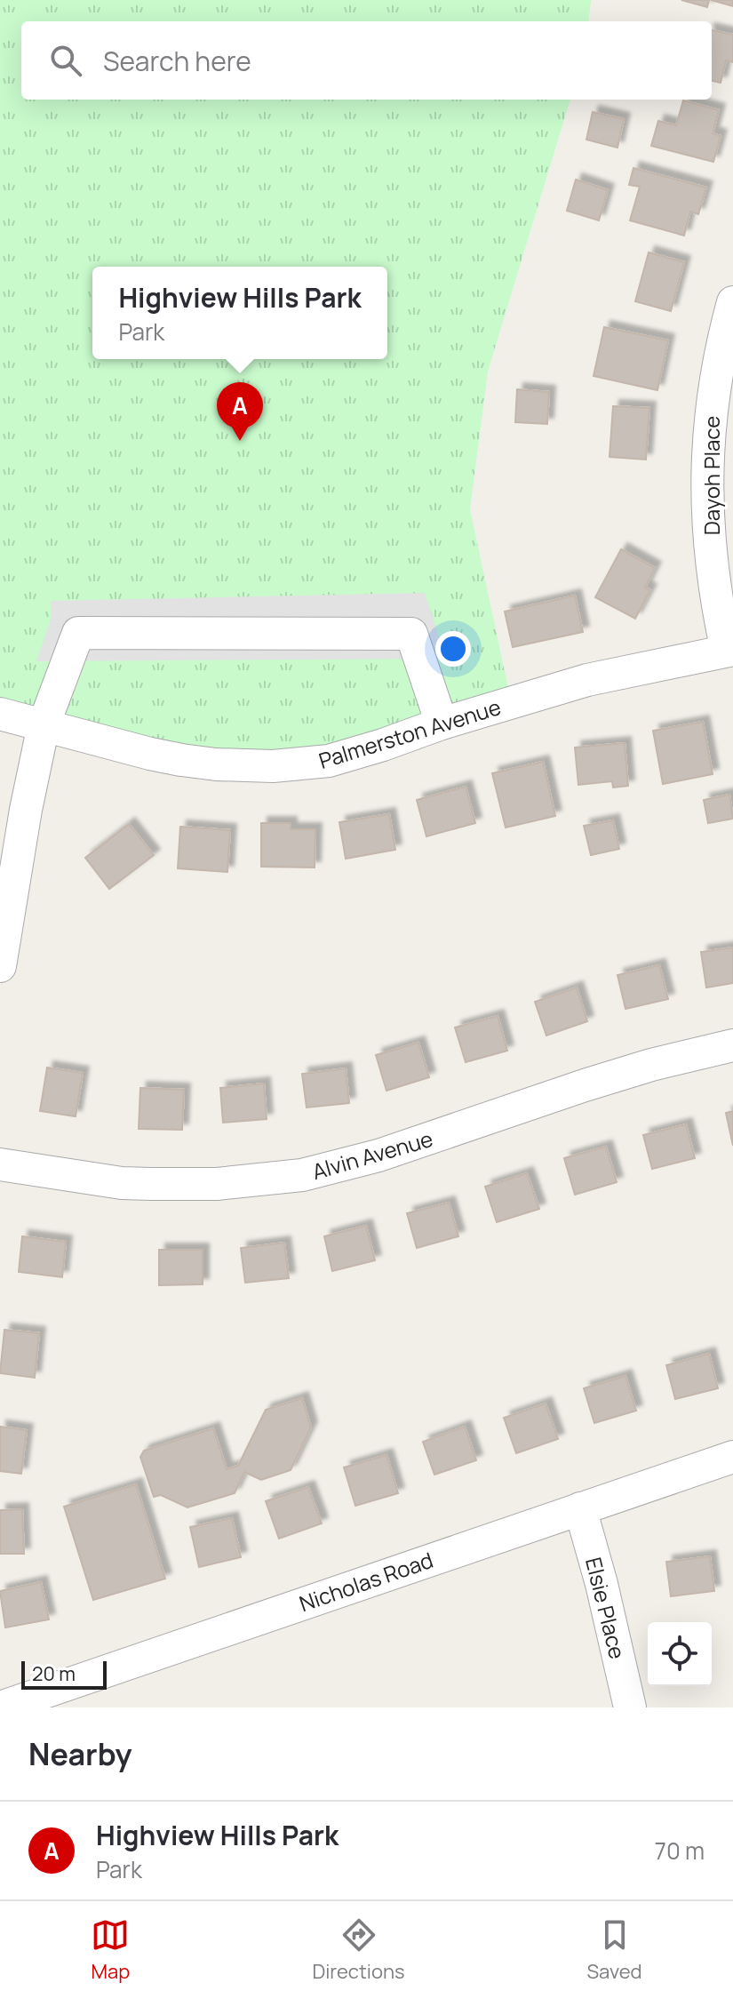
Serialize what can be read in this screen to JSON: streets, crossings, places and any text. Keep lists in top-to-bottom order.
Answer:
{
  "streets": {
    "street": [
      "Dayoh Place",
      "Palmerston Avenue",
      "Alvin Avenue",
      "Nicholas Road",
      "Elsie Place"
    ]
  },
  "crossings": [
    ["Dayoh Place", "Palmerston Avenue"],
    ["Nicholas Road", "Elsie Place"]
  ],
  "scale_bar": "20 m",
  "page": {
    "search": "Search here",
    "popup": ["Highview Hills Park", "Park"],
    "pins": "A",
    "scale": "20 m",
    "heading": "Nearby",
    "list": [
      {
        "mark": "A",
        "name": "Highview Hills Park",
        "note": "Park",
        "value": "70 m"
      }
    ],
    "nav": ["Map", "Directions", "Saved"]
  }
}
